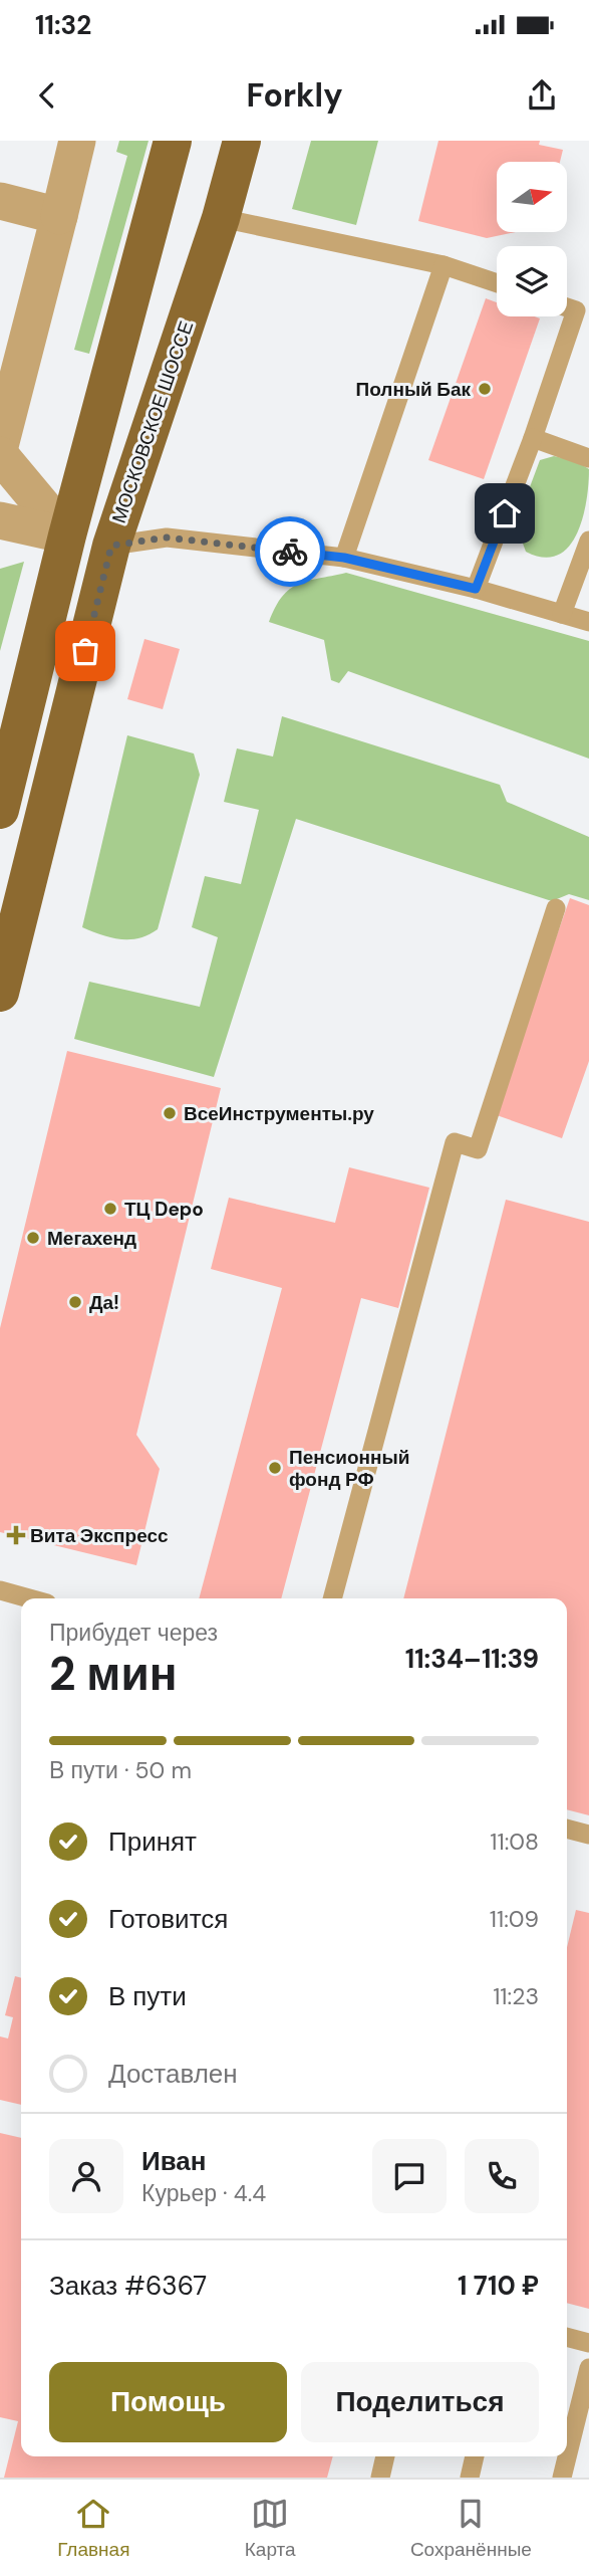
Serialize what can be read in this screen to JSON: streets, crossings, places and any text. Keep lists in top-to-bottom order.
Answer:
{
  "streets": {
    "main road": ["МОСКОВСКОЕ ШОССЕ"]
  },
  "places": {
    "other": [
      "Полный Бак",
      "ВсеИнструменты.ру",
      "ТЦ Depo",
      "Мегахенд",
      "Да!",
      "Пенсионный фонд РФ"
    ],
    "health": ["Вита Экспресс"]
  },
  "north": "right",
  "page": {
    "status": "11:32",
    "header": "Forkly",
    "heading": ["2 мин", "Прибудет через", "11:34–11:39"],
    "panel": [
      "Иван",
      "Курьер · 4.4",
      "Заказ #6367",
      "1 710 ₽"
    ],
    "bar": "В пути · 50 m",
    "list": [
      ["Принят", "11:08"],
      ["Готовится", "11:09"],
      ["В пути", "11:23"],
      "Доставлен"
    ],
    "buttons": ["Помощь", "Поделиться"],
    "tabs": ["Главная", "Карта", "Сохранённые"]
  }
}
